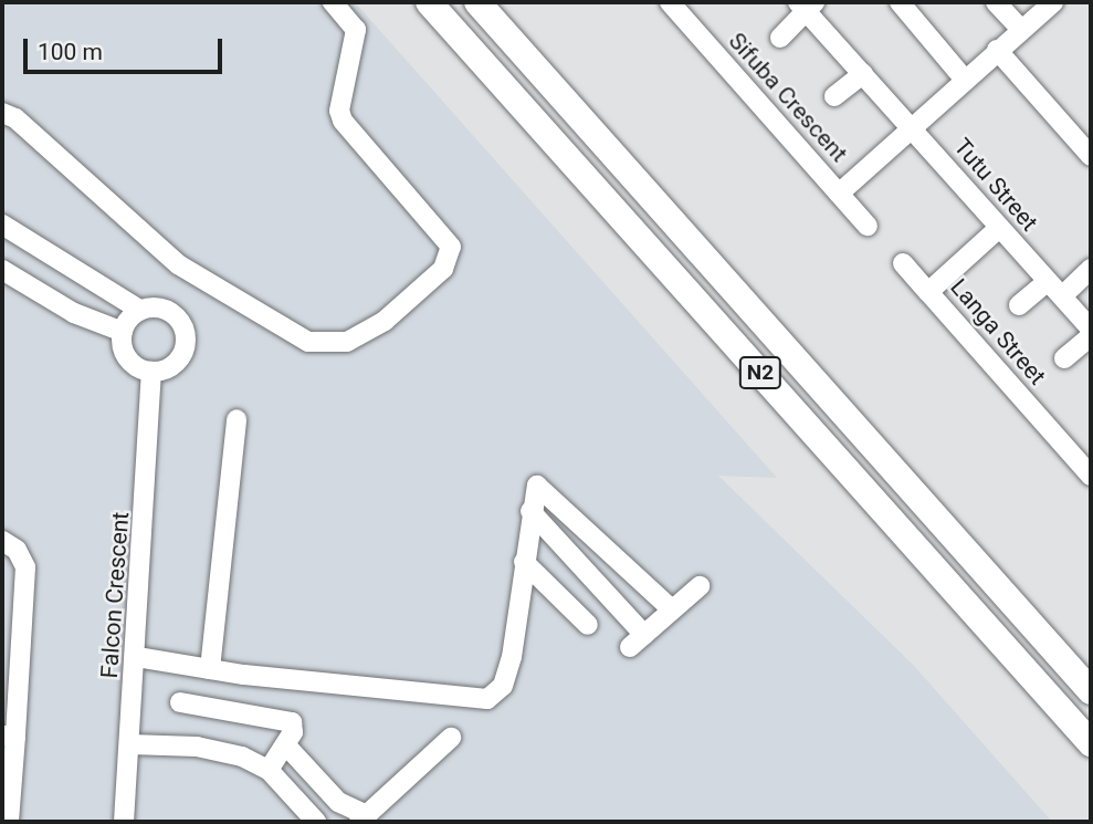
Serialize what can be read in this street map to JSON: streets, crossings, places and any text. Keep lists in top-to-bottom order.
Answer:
{
  "streets": {
    "highway": ["N2"],
    "street": [
      "Sifuba Crescent",
      "Tutu Street",
      "Langa Street",
      "Falcon Crescent"
    ]
  },
  "crossings": [
    ["Tutu Street", "Langa Street"]
  ],
  "scale_bar": "100 m"
}
